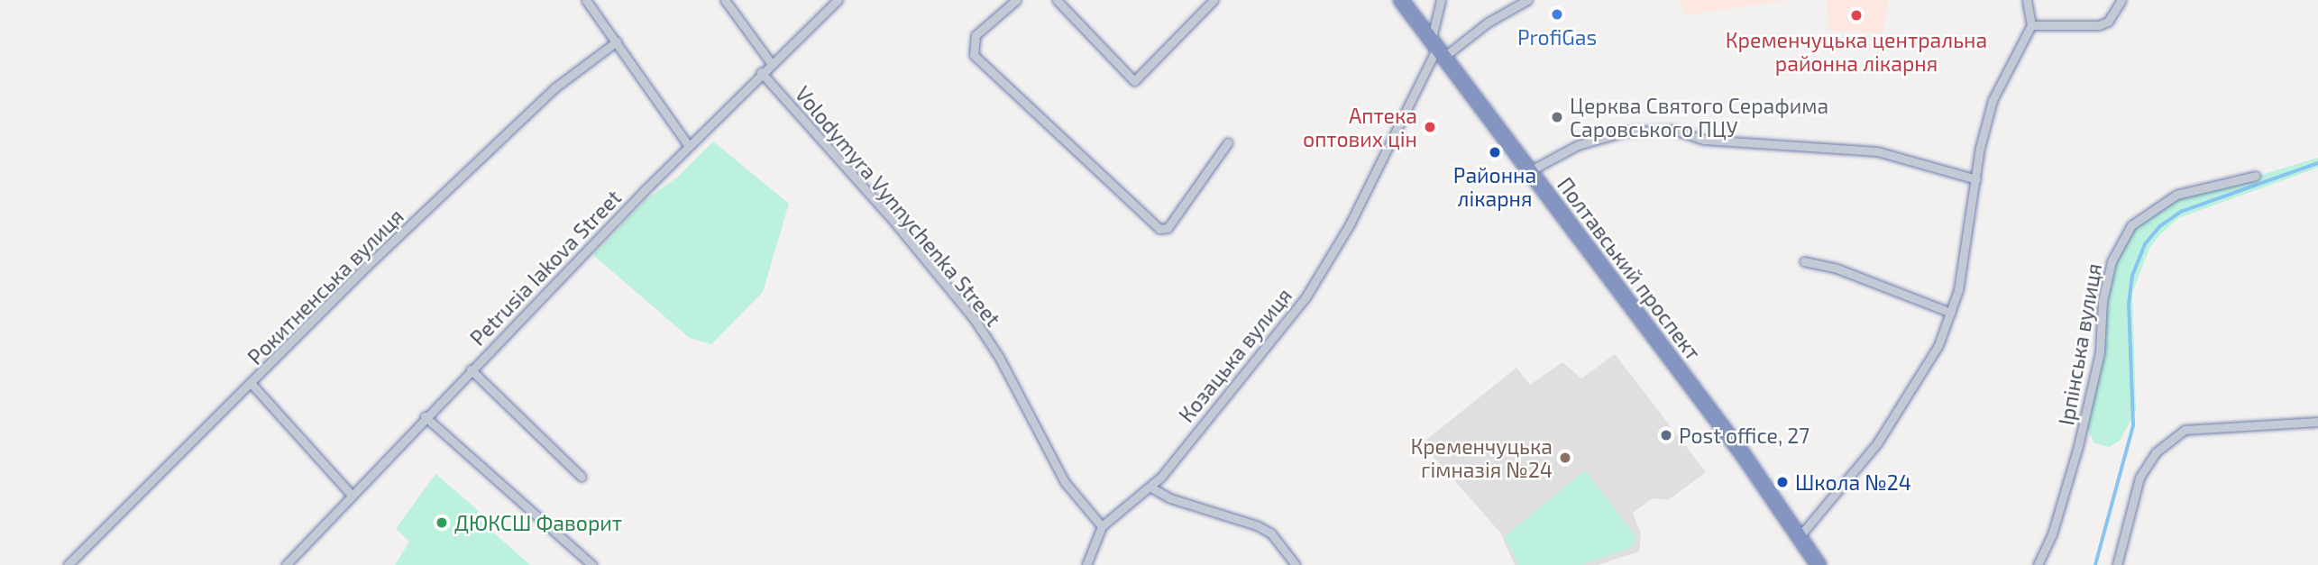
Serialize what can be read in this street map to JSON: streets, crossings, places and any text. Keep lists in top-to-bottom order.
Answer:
{
  "streets": {
    "highway": ["Полтавський проспект"],
    "street": [
      "Volodymyra Vynnychenka Street",
      "Petrusia Iakova Street",
      "Рокитненська вулиця",
      "Ірпінська вулиця",
      "Козацька вулиця"
    ]
  },
  "crossings": [
    ["Volodymyra Vynnychenka Street", "Petrusia Iakova Street"],
    ["Volodymyra Vynnychenka Street", "Козацька вулиця"],
    ["Полтавський проспект", "Козацька вулиця"]
  ],
  "places": [
    "ProfiGas",
    "Кременчуцька центральна районна лікарня",
    "Церква Святого Серафима Саровського ПЦУ",
    "Аптека оптових цін",
    "Районна лікарня",
    "Post office, 27",
    "Кременчуцька гімназія №24",
    "Школа №24",
    "ДЮКСШ Фаворит"
  ]
}
